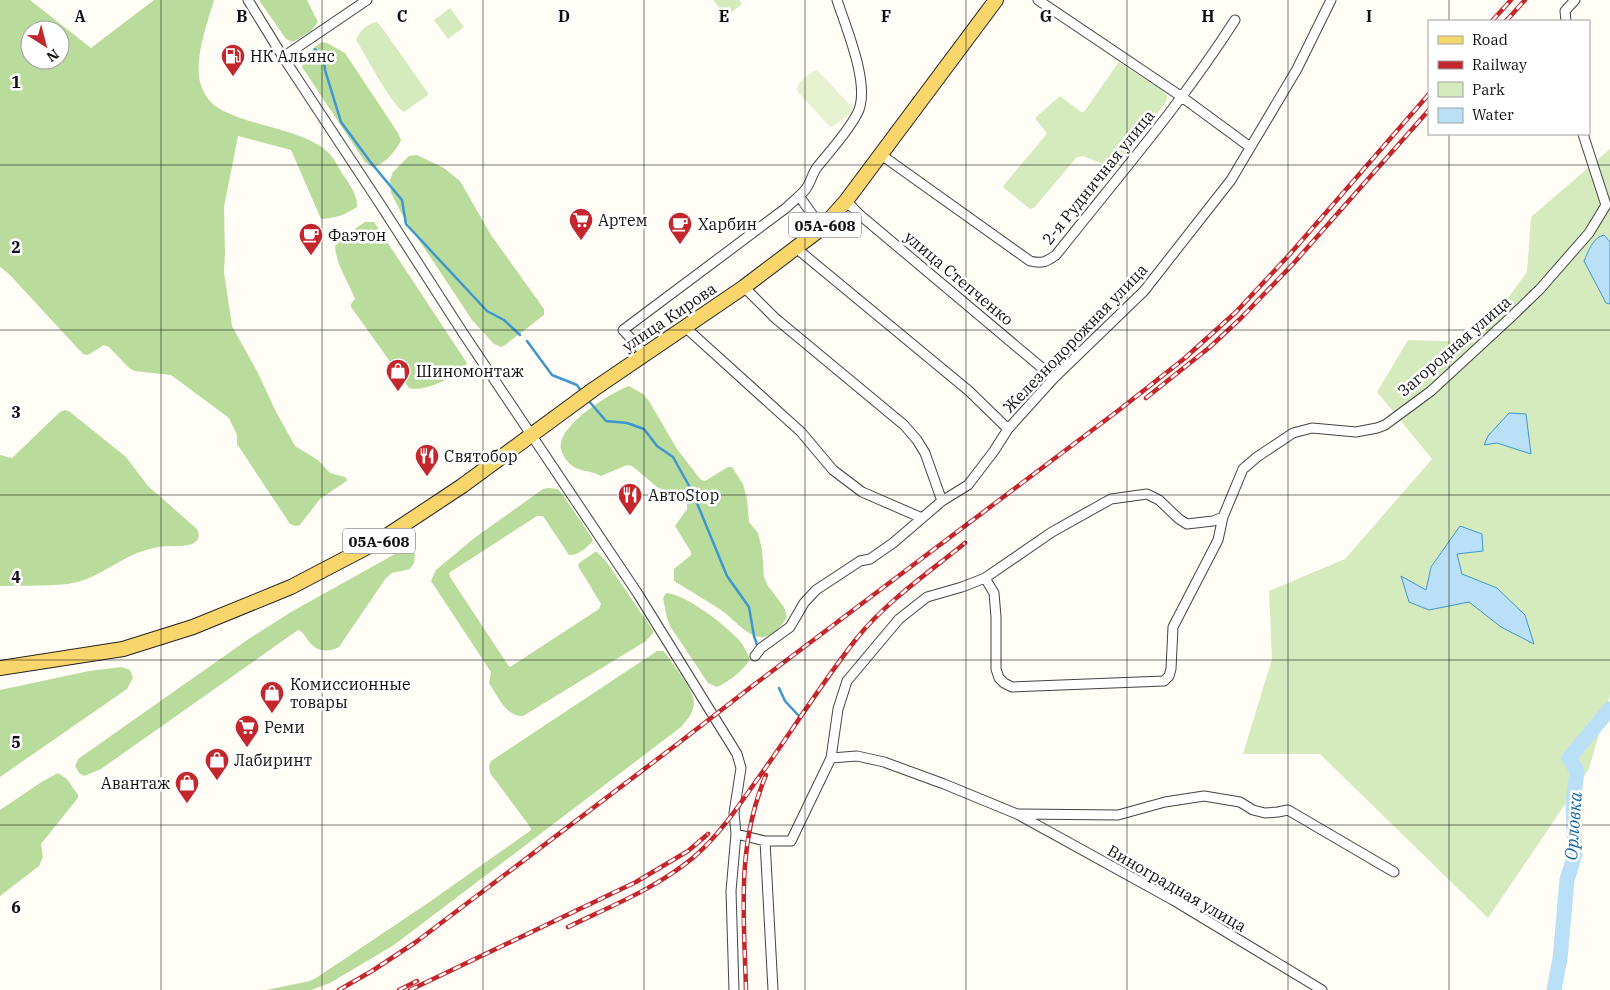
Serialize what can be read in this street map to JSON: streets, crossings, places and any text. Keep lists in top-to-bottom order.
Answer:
{
  "streets": {
    "main road": ["05А-608", "улица Кирова"],
    "street": [
      "2-я Рудничная улица",
      "улица Степченко",
      "Железнодорожная улица",
      "Загородная улица",
      "Виноградная улица"
    ]
  },
  "crossings": [
    ["2-я Рудничная улица", "улица Кирова"],
    ["улица Степченко", "улица Кирова"],
    ["улица Степченко", "Железнодорожная улица"]
  ],
  "water": ["Орловка"],
  "places": {
    "fuel station": ["НК Альянс"],
    "supermarket": ["Артем", "Реми"],
    "cafe": ["Харбин", "Фаэтон"],
    "shop": [
      "Шиномонтаж",
      "Комиссионные товары",
      "Лабиринт",
      "Авантаж"
    ],
    "restaurant": ["Святобор", "АвтоStop"]
  },
  "legend": [
    "Road",
    "Railway",
    "Park",
    "Water"
  ],
  "north": "bottom right",
  "grid": {
    "columns": [
      "A",
      "B",
      "C",
      "D",
      "E",
      "F",
      "G",
      "H",
      "I"
    ],
    "rows": [
      "1",
      "2",
      "3",
      "4",
      "5",
      "6"
    ]
  }
}
